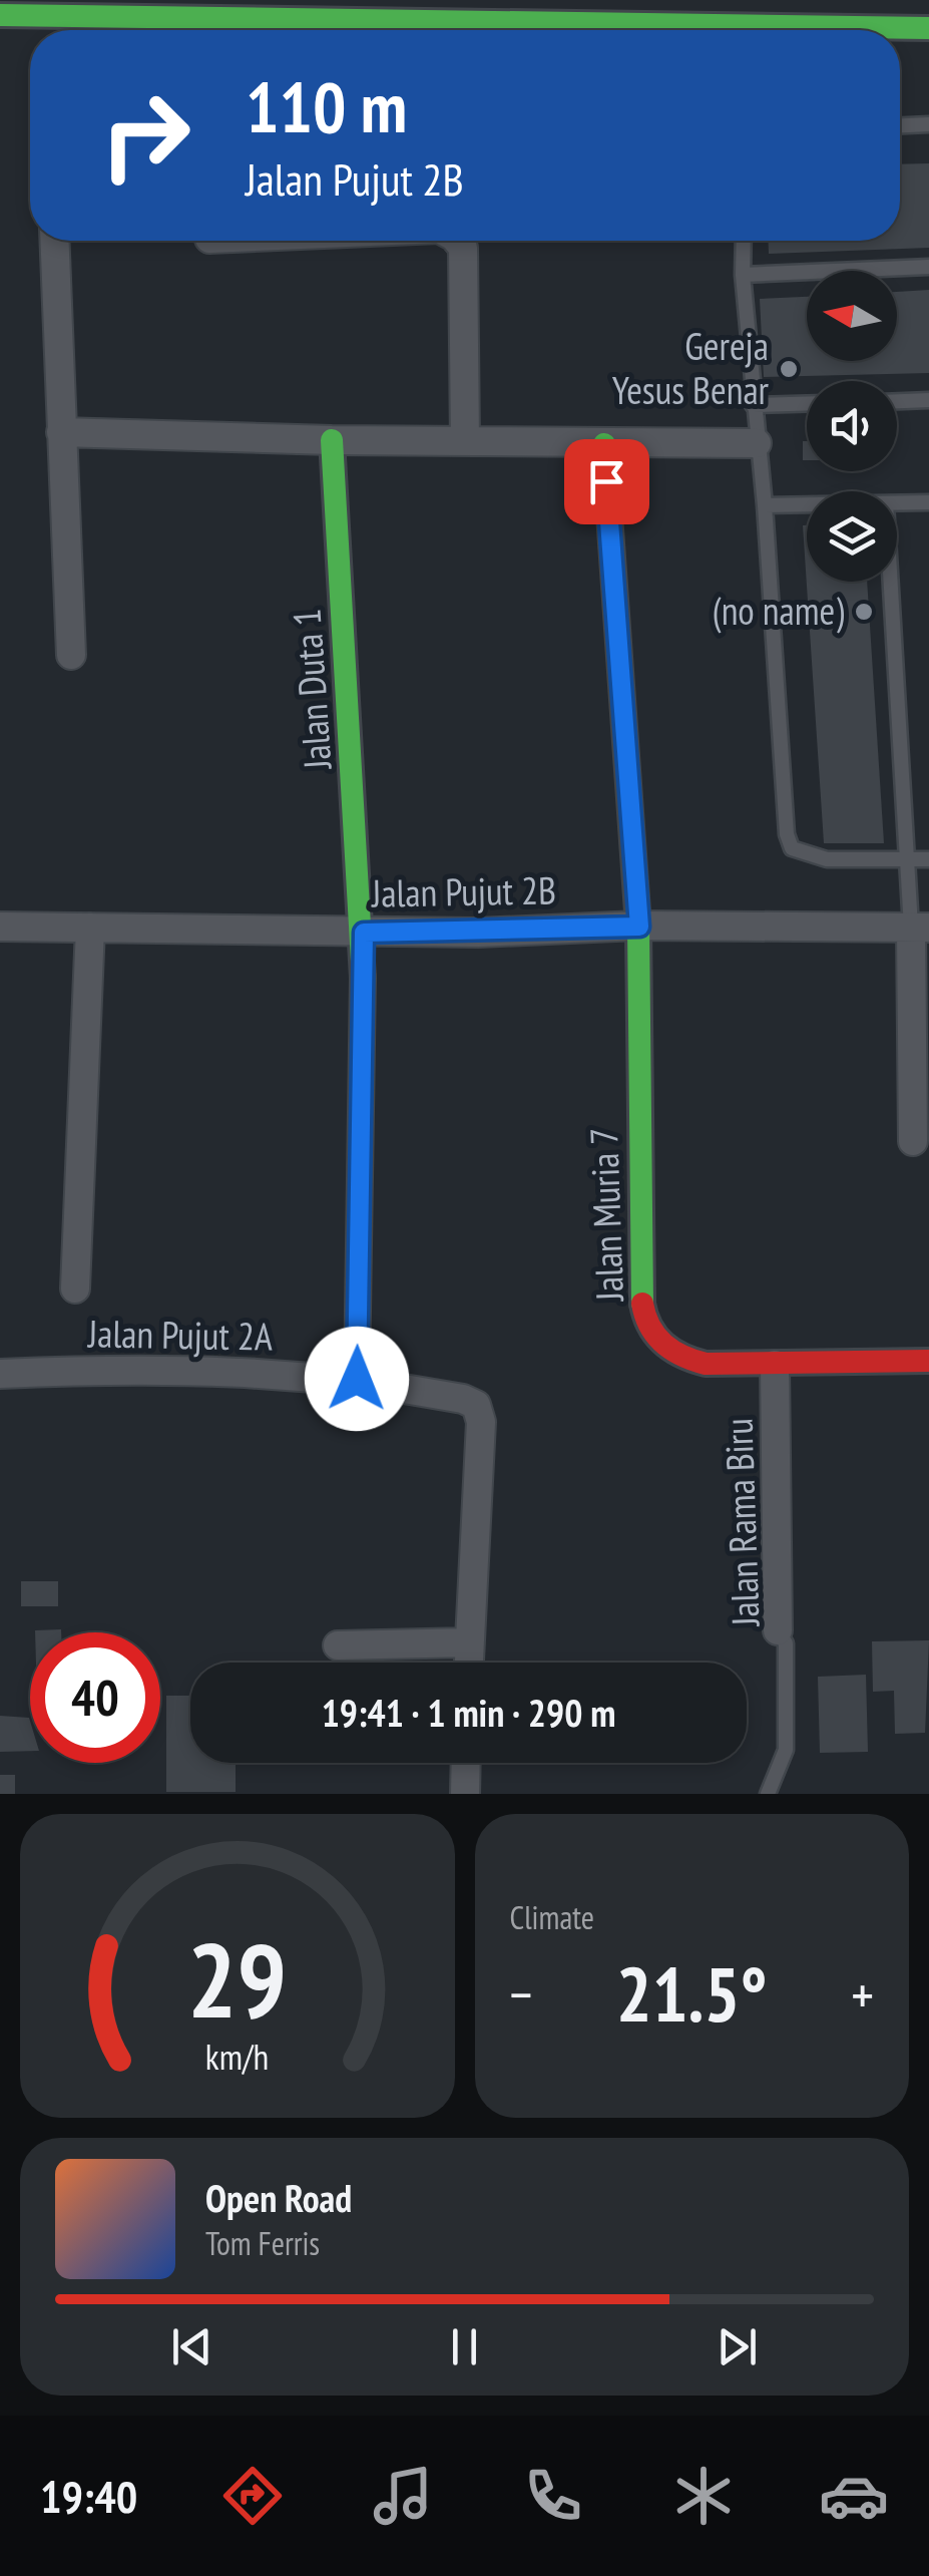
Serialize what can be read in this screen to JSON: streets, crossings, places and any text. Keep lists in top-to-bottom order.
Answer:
{
  "streets": {
    "street": [
      "Jalan Duta 1",
      "Jalan Pujut 2B",
      "Jalan Muria 7",
      "Jalan Pujut 2A",
      "Jalan Rama Biru"
    ]
  },
  "crossings": [
    ["Jalan Duta 1", "Jalan Pujut 2B"],
    ["Jalan Duta 1", "Jalan Pujut 2A"],
    ["Jalan Pujut 2B", "Jalan Muria 7"],
    ["Jalan Muria 7", "Jalan Rama Biru"]
  ],
  "places": ["Gereja Yesus Benar", "(no name)"],
  "north": "left",
  "page": {
    "turn": ["110 m", "Jalan Pujut 2B"],
    "limit": "40",
    "trip": "19:41 · 1 min · 290 m",
    "tile": "Climate",
    "heat": ["−", "21.5°", "+"],
    "song": ["Open Road", "Tom Ferris"],
    "tabs": "19:40",
    "gauge": ["29", "km/h"]
  }
}
